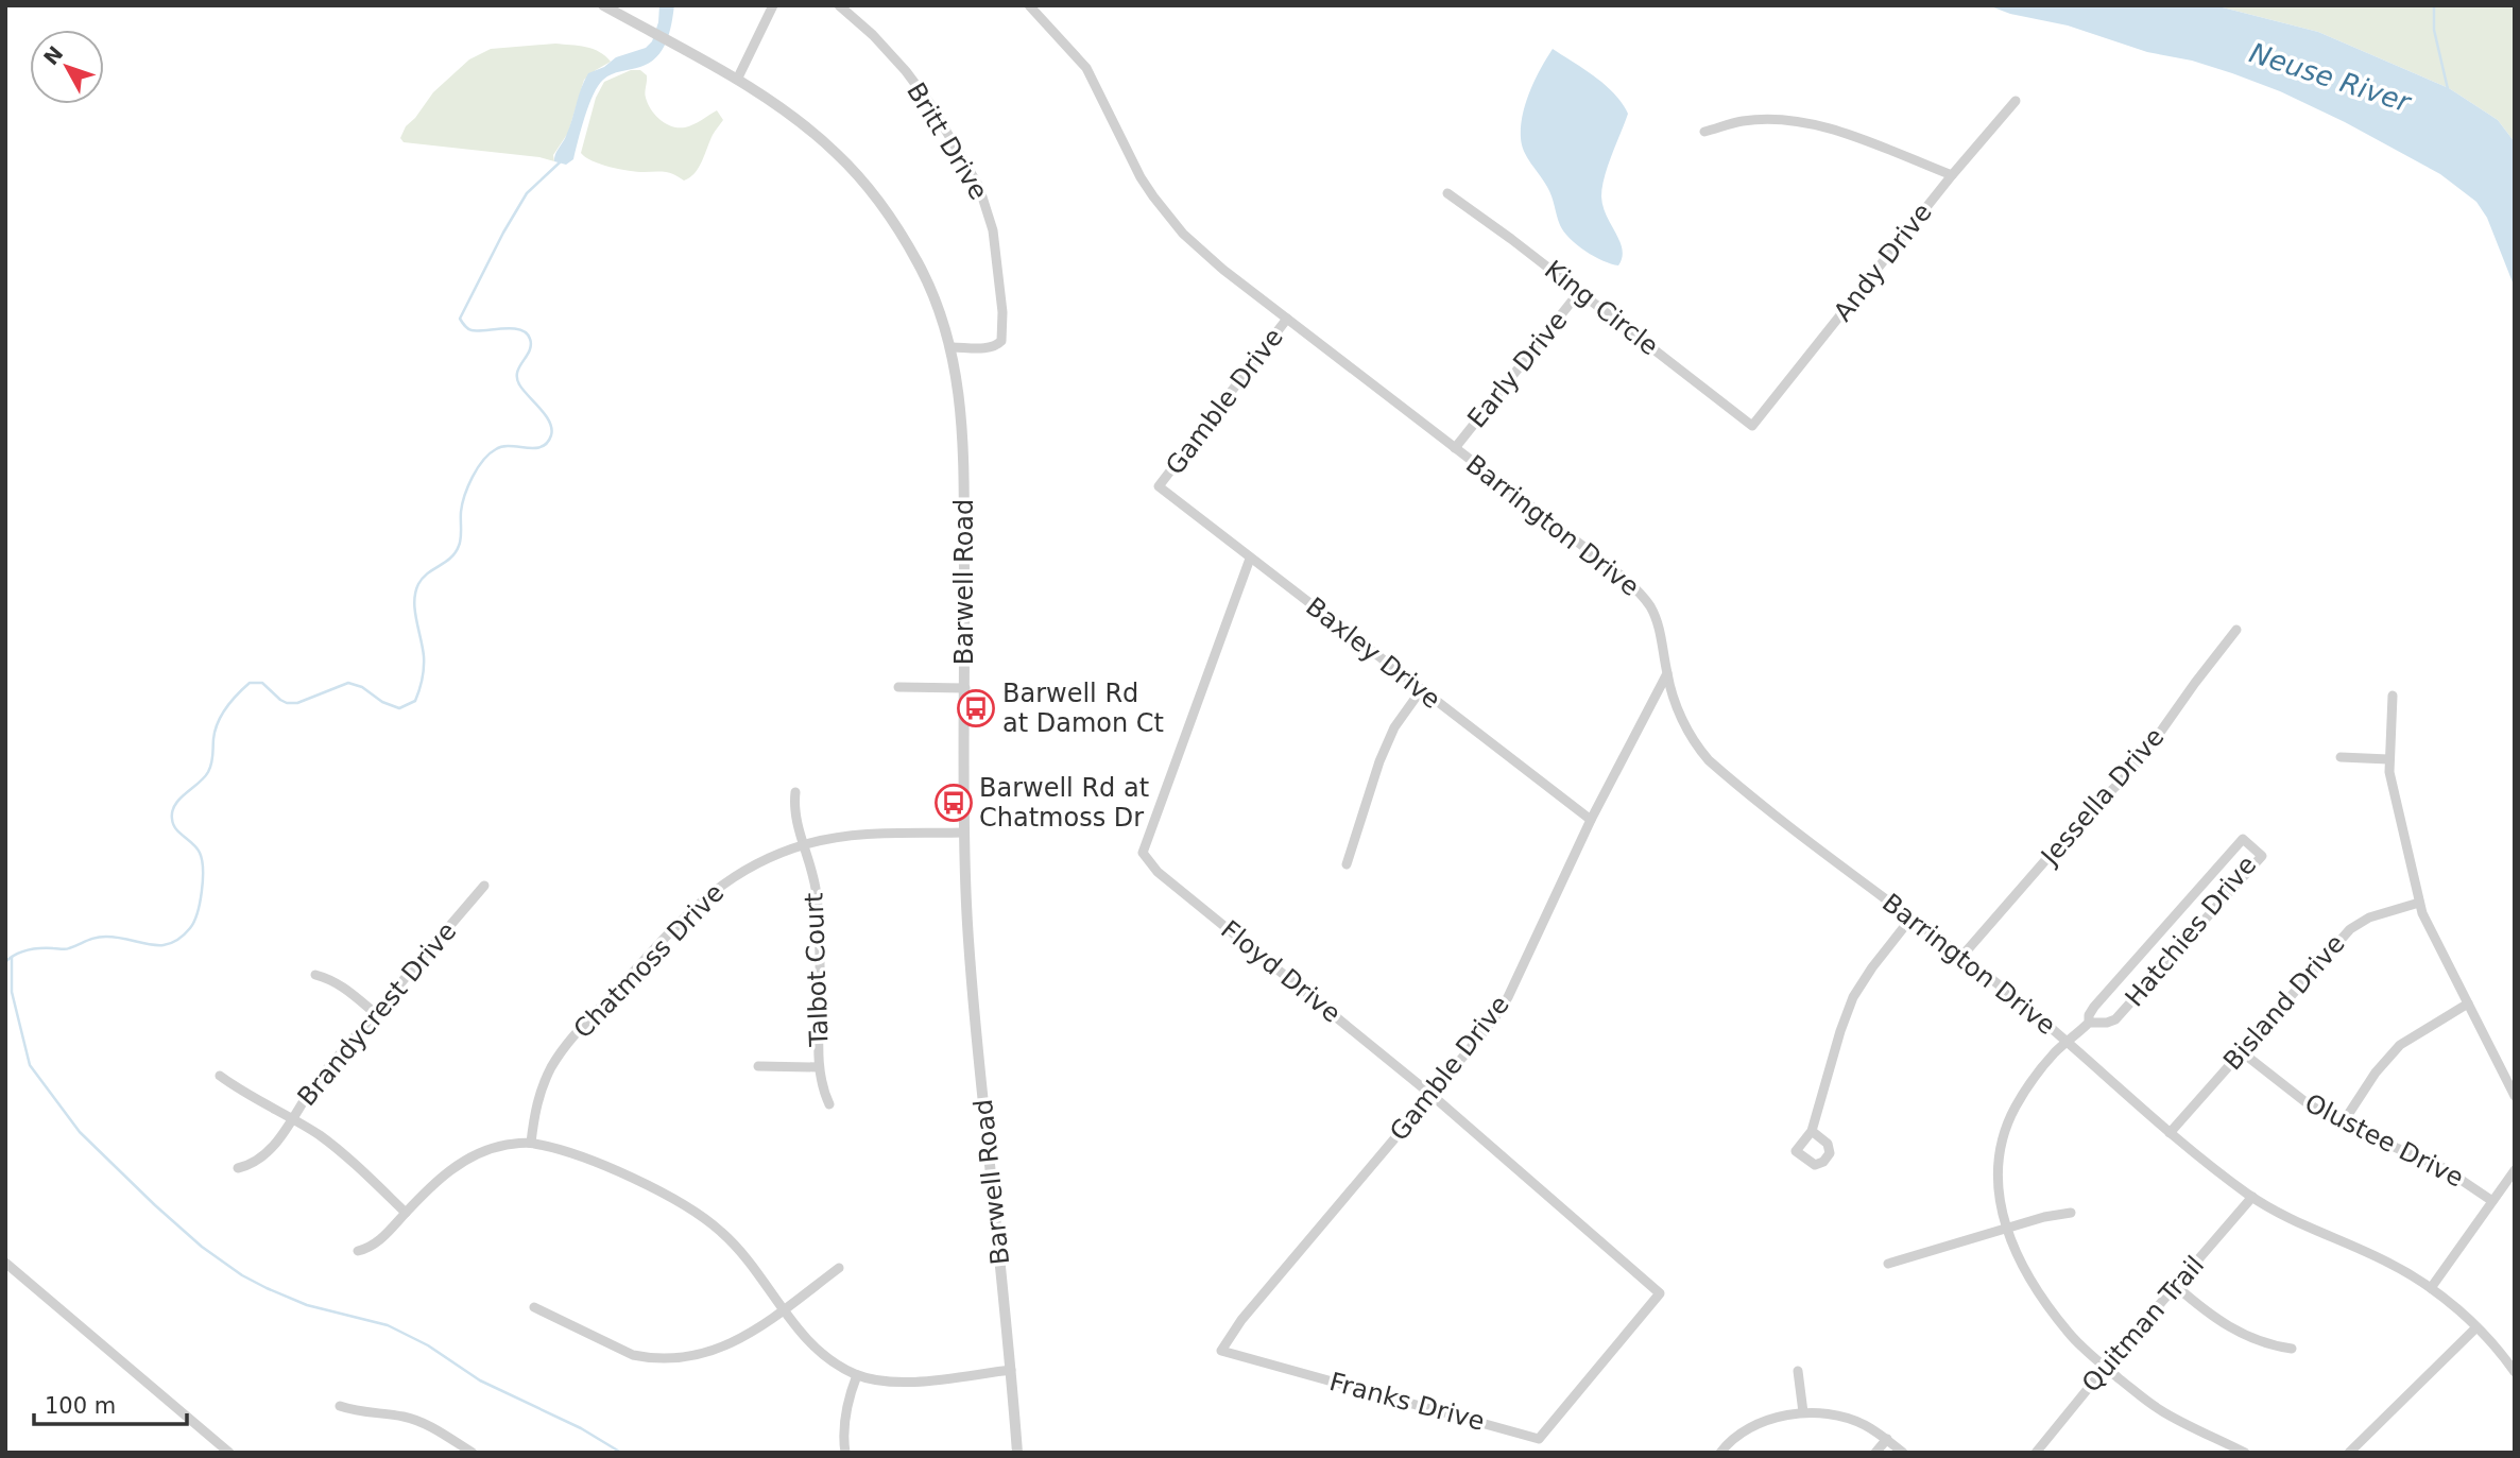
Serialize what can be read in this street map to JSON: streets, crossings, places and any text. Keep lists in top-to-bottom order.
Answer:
{
  "streets": {
    "street": [
      "Britt Drive",
      "Andy Drive",
      "King Circle",
      "Early Drive",
      "Gamble Drive",
      "Barrington Drive",
      "Barwell Road",
      "Baxley Drive",
      "Jessella Drive",
      "Hatchies Drive",
      "Chatmoss Drive",
      "Talbot Court",
      "Floyd Drive",
      "Bisland Drive",
      "Brandycrest Drive",
      "Olustee Drive",
      "Quitman Trail",
      "Franks Drive"
    ]
  },
  "crossings": [
    ["Britt Drive", "Barwell Road"],
    ["Andy Drive", "King Circle"],
    ["King Circle", "Early Drive"],
    ["Early Drive", "Barrington Drive"],
    ["Gamble Drive", "Barrington Drive"],
    ["Gamble Drive", "Baxley Drive"],
    ["Gamble Drive", "Floyd Drive"],
    ["Gamble Drive", "Franks Drive"],
    ["Barrington Drive", "Jessella Drive"],
    ["Barrington Drive", "Hatchies Drive"],
    ["Barrington Drive", "Bisland Drive"],
    ["Barrington Drive", "Quitman Trail"],
    ["Barwell Road", "Chatmoss Drive"],
    ["Baxley Drive", "Floyd Drive"],
    ["Hatchies Drive", "Quitman Trail"],
    ["Chatmoss Drive", "Talbot Court"],
    ["Floyd Drive", "Franks Drive"],
    ["Bisland Drive", "Olustee Drive"]
  ],
  "water": ["Neuse River"],
  "places": {
    "bus stop": ["Barwell Rd at Damon Ct", "Barwell Rd at Chatmoss Dr"]
  },
  "scale_bar": "100 m",
  "north": "top left"
}
